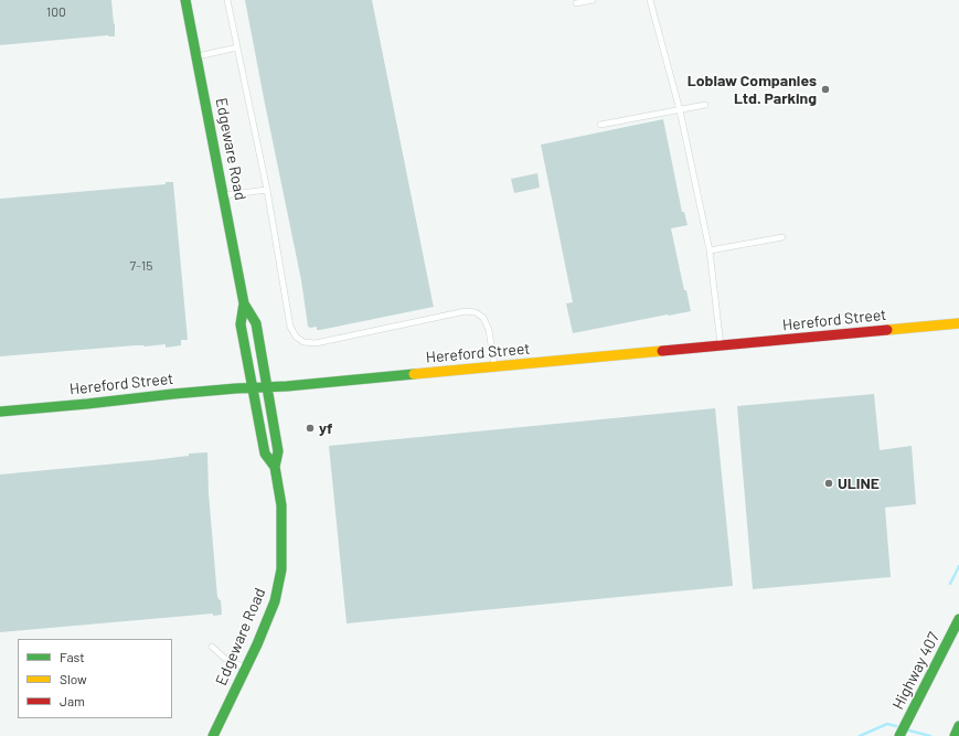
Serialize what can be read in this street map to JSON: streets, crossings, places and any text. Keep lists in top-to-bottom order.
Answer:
{
  "streets": {
    "main road": ["Edgeware Road", "Hereford Street", "Highway 407"]
  },
  "crossings": [
    ["Edgeware Road", "Hereford Street"]
  ],
  "places": ["Loblaw Companies Ltd. Parking", "yf", "ULINE"],
  "house_numbers": ["100", "7-15"],
  "legend": ["Fast", "Slow", "Jam"]
}
